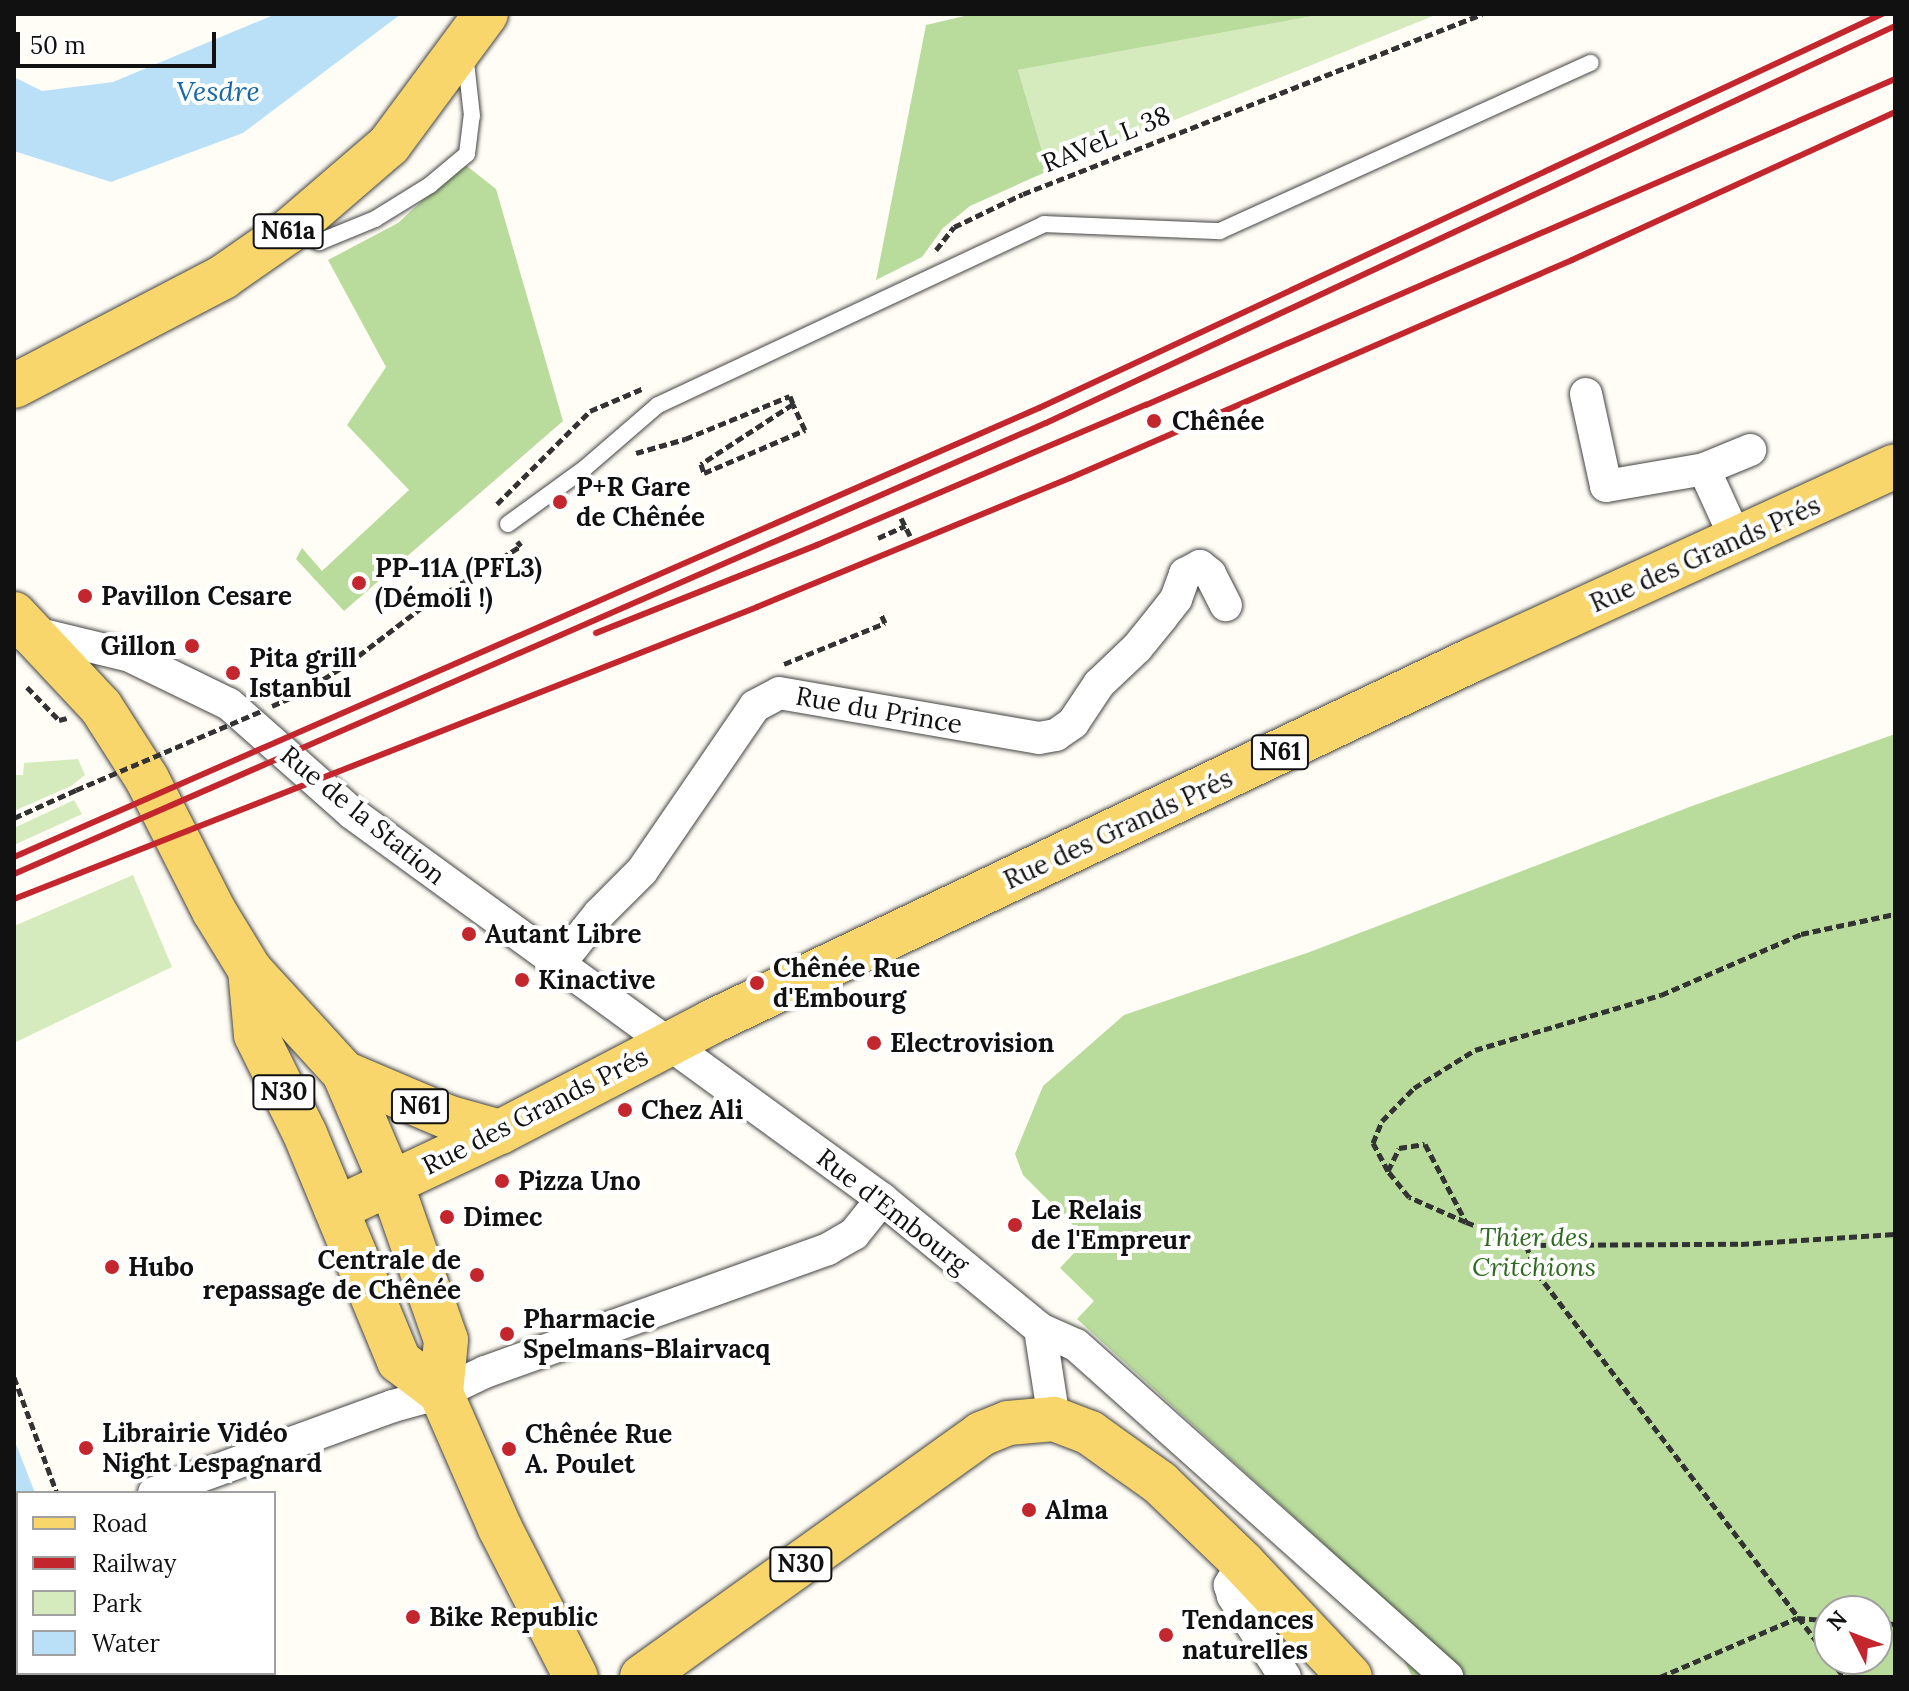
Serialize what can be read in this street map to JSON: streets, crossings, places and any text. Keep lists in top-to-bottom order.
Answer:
{
  "streets": {
    "main road": [
      "N61a",
      "Rue des Grands Prés",
      "N61",
      "N30"
    ],
    "street": ["Rue du Prince", "Rue de la Station", "Rue d'Embourg"],
    "path": ["RAVeL L 38"]
  },
  "crossings": [
    ["Rue des Grands Prés", "N61"],
    ["Rue des Grands Prés", "Rue de la Station"],
    ["Rue des Grands Prés", "N30"],
    ["Rue des Grands Prés", "Rue d'Embourg"],
    ["Rue du Prince", "Rue de la Station"],
    ["N61", "N30"],
    ["Rue de la Station", "N30"],
    ["Rue de la Station", "Rue d'Embourg"]
  ],
  "water": ["Vesdre"],
  "parks": ["Thier des Critchions"],
  "places": [
    "Chênée",
    "P+R Gare de Chênée",
    "PP-11A (PFL3) (Démoli !)",
    "Pavillon Cesare",
    "Gillon",
    "Pita grill Istanbul",
    "Autant Libre",
    "Kinactive",
    "Chênée Rue d'Embourg",
    "Electrovision",
    "Chez Ali",
    "Pizza Uno",
    "Dimec",
    "Le Relais de l'Empreur",
    "Hubo",
    "Centrale de repassage de Chênée",
    "Pharmacie Spelmans-Blairvacq",
    "Librairie Vidéo Night Lespagnard",
    "Chênée Rue A. Poulet",
    "Alma",
    "Bike Republic",
    "Tendances naturelles"
  ],
  "legend": [
    "Road",
    "Railway",
    "Park",
    "Water"
  ],
  "scale_bar": "50 m",
  "north": "top left"
}
